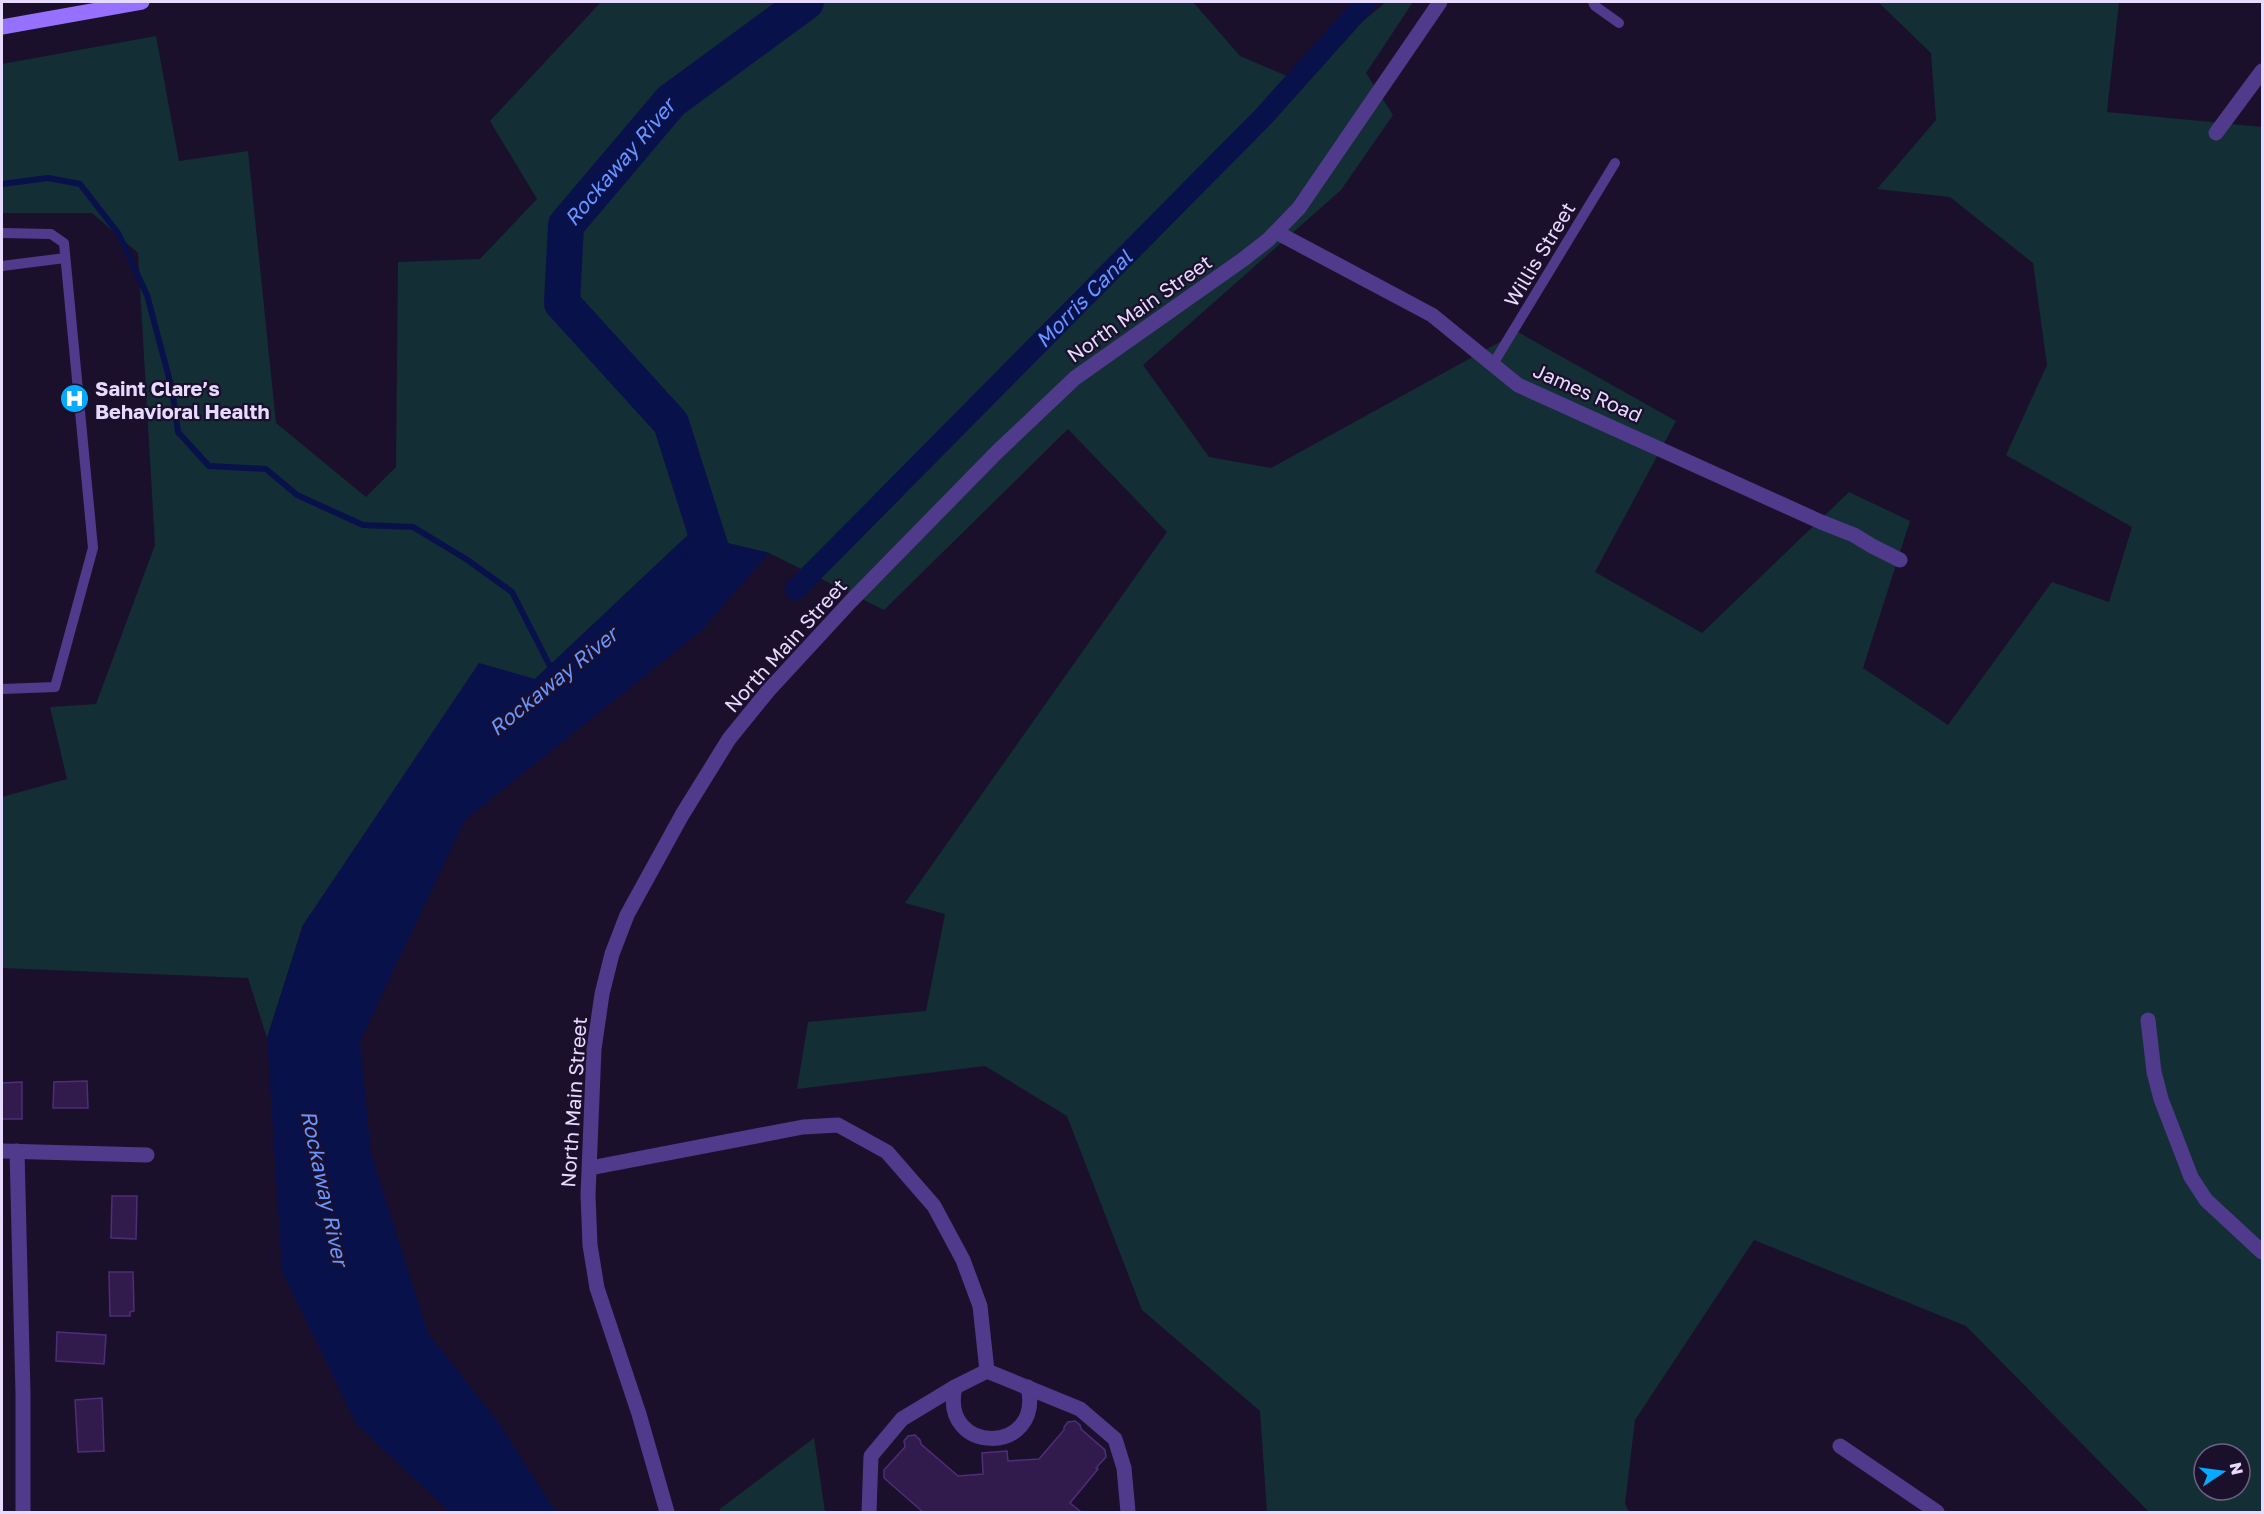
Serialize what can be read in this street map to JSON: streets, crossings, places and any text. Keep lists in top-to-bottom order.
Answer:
{
  "streets": {
    "street": ["North Main Street", "James Road"],
    "lane": ["Willis Street"]
  },
  "crossings": [
    ["Willis Street", "James Road"],
    ["North Main Street", "James Road"]
  ],
  "water": ["Rockaway River", "Morris Canal"],
  "places": {
    "hospital": ["Saint Clare’s Behavioral Health"]
  },
  "north": "right"
}
